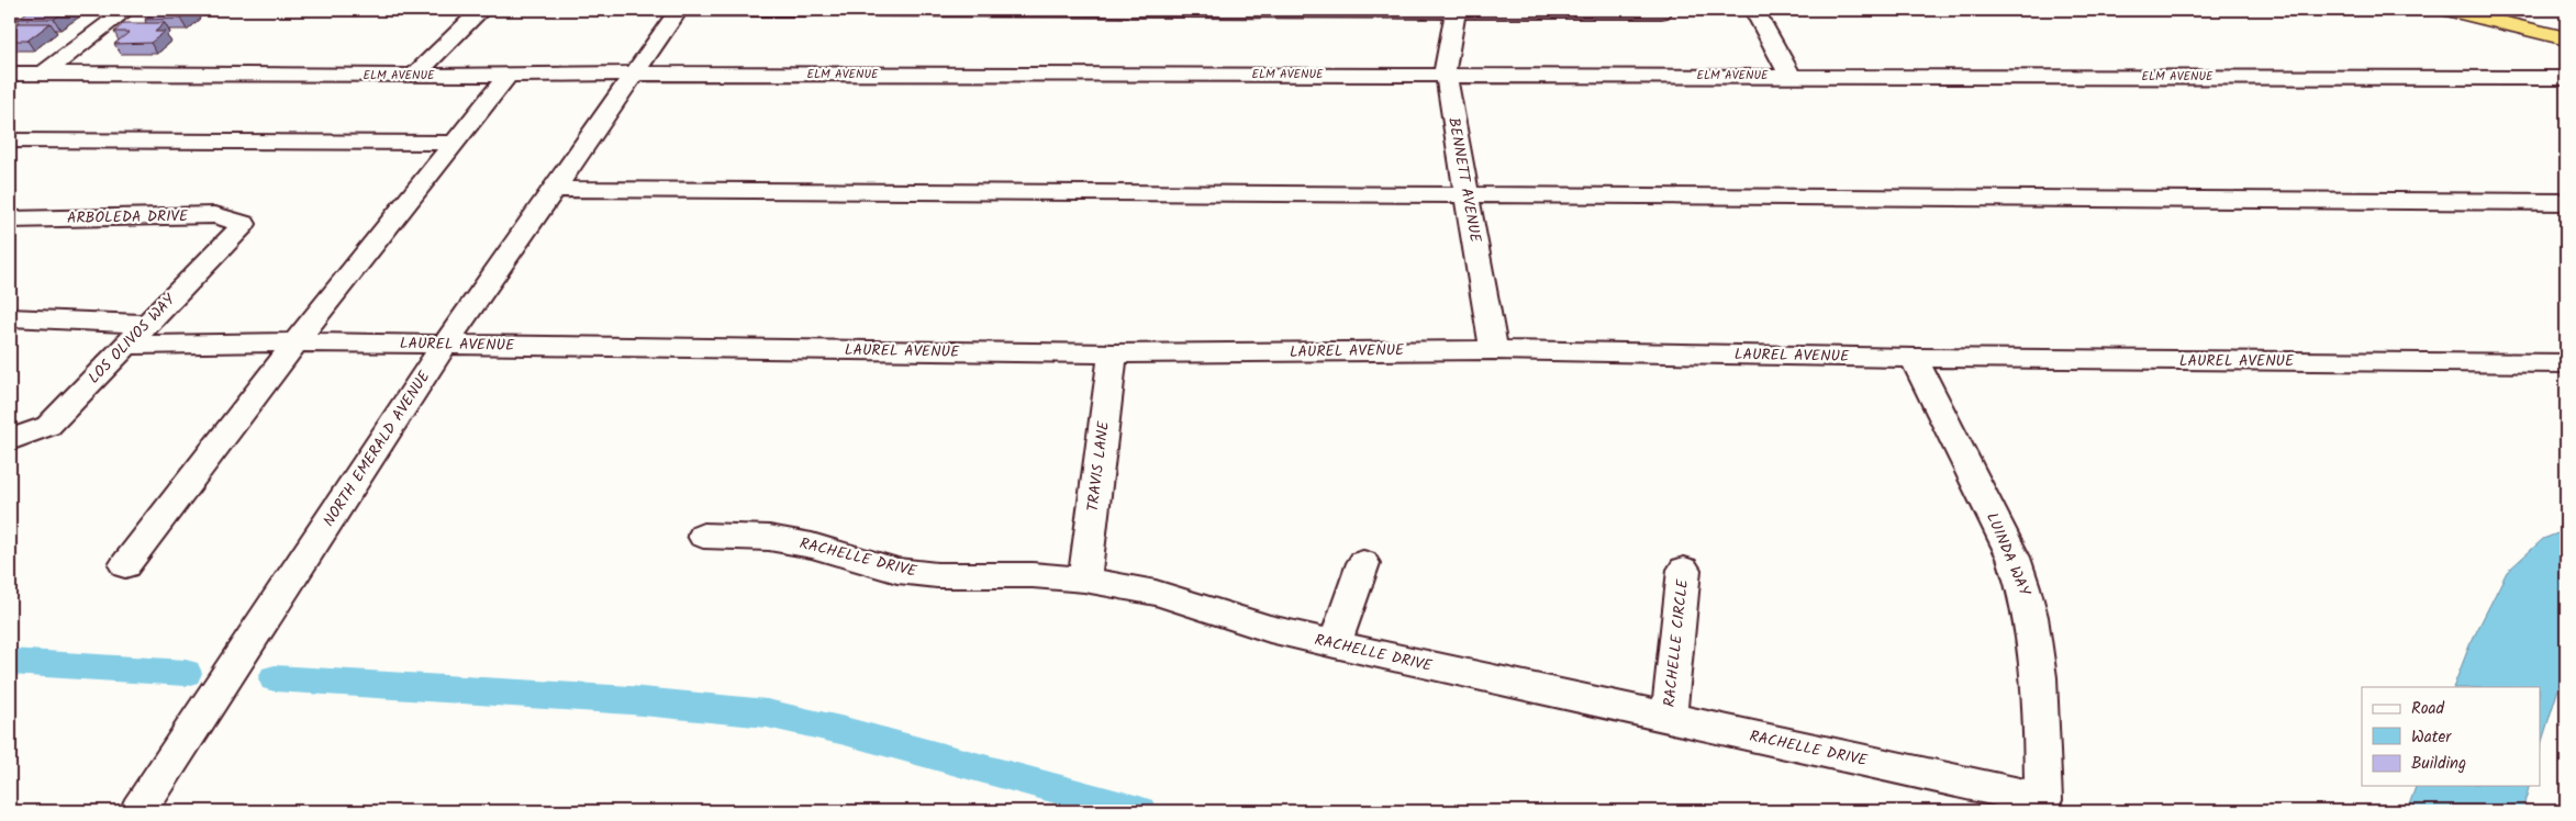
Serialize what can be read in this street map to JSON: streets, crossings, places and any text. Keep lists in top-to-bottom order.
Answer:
{
  "streets": {
    "street": [
      "ELM AVENUE",
      "BENNETT AVENUE",
      "ARBOLEDA DRIVE",
      "LOS OLIVOS WAY",
      "LAUREL AVENUE",
      "NORTH EMERALD AVENUE",
      "TRAVIS LANE",
      "LUINDA WAY",
      "RACHELLE DRIVE",
      "RACHELLE CIRCLE"
    ]
  },
  "crossings": [
    ["ELM AVENUE", "BENNETT AVENUE"],
    ["ELM AVENUE", "NORTH EMERALD AVENUE"],
    ["BENNETT AVENUE", "LAUREL AVENUE"],
    ["ARBOLEDA DRIVE", "LOS OLIVOS WAY"],
    ["LOS OLIVOS WAY", "LAUREL AVENUE"],
    ["LAUREL AVENUE", "NORTH EMERALD AVENUE"],
    ["LAUREL AVENUE", "TRAVIS LANE"],
    ["LAUREL AVENUE", "LUINDA WAY"],
    ["TRAVIS LANE", "RACHELLE DRIVE"],
    ["LUINDA WAY", "RACHELLE DRIVE"],
    ["RACHELLE DRIVE", "RACHELLE CIRCLE"]
  ],
  "legend": ["Road", "Water", "Building"]
}
